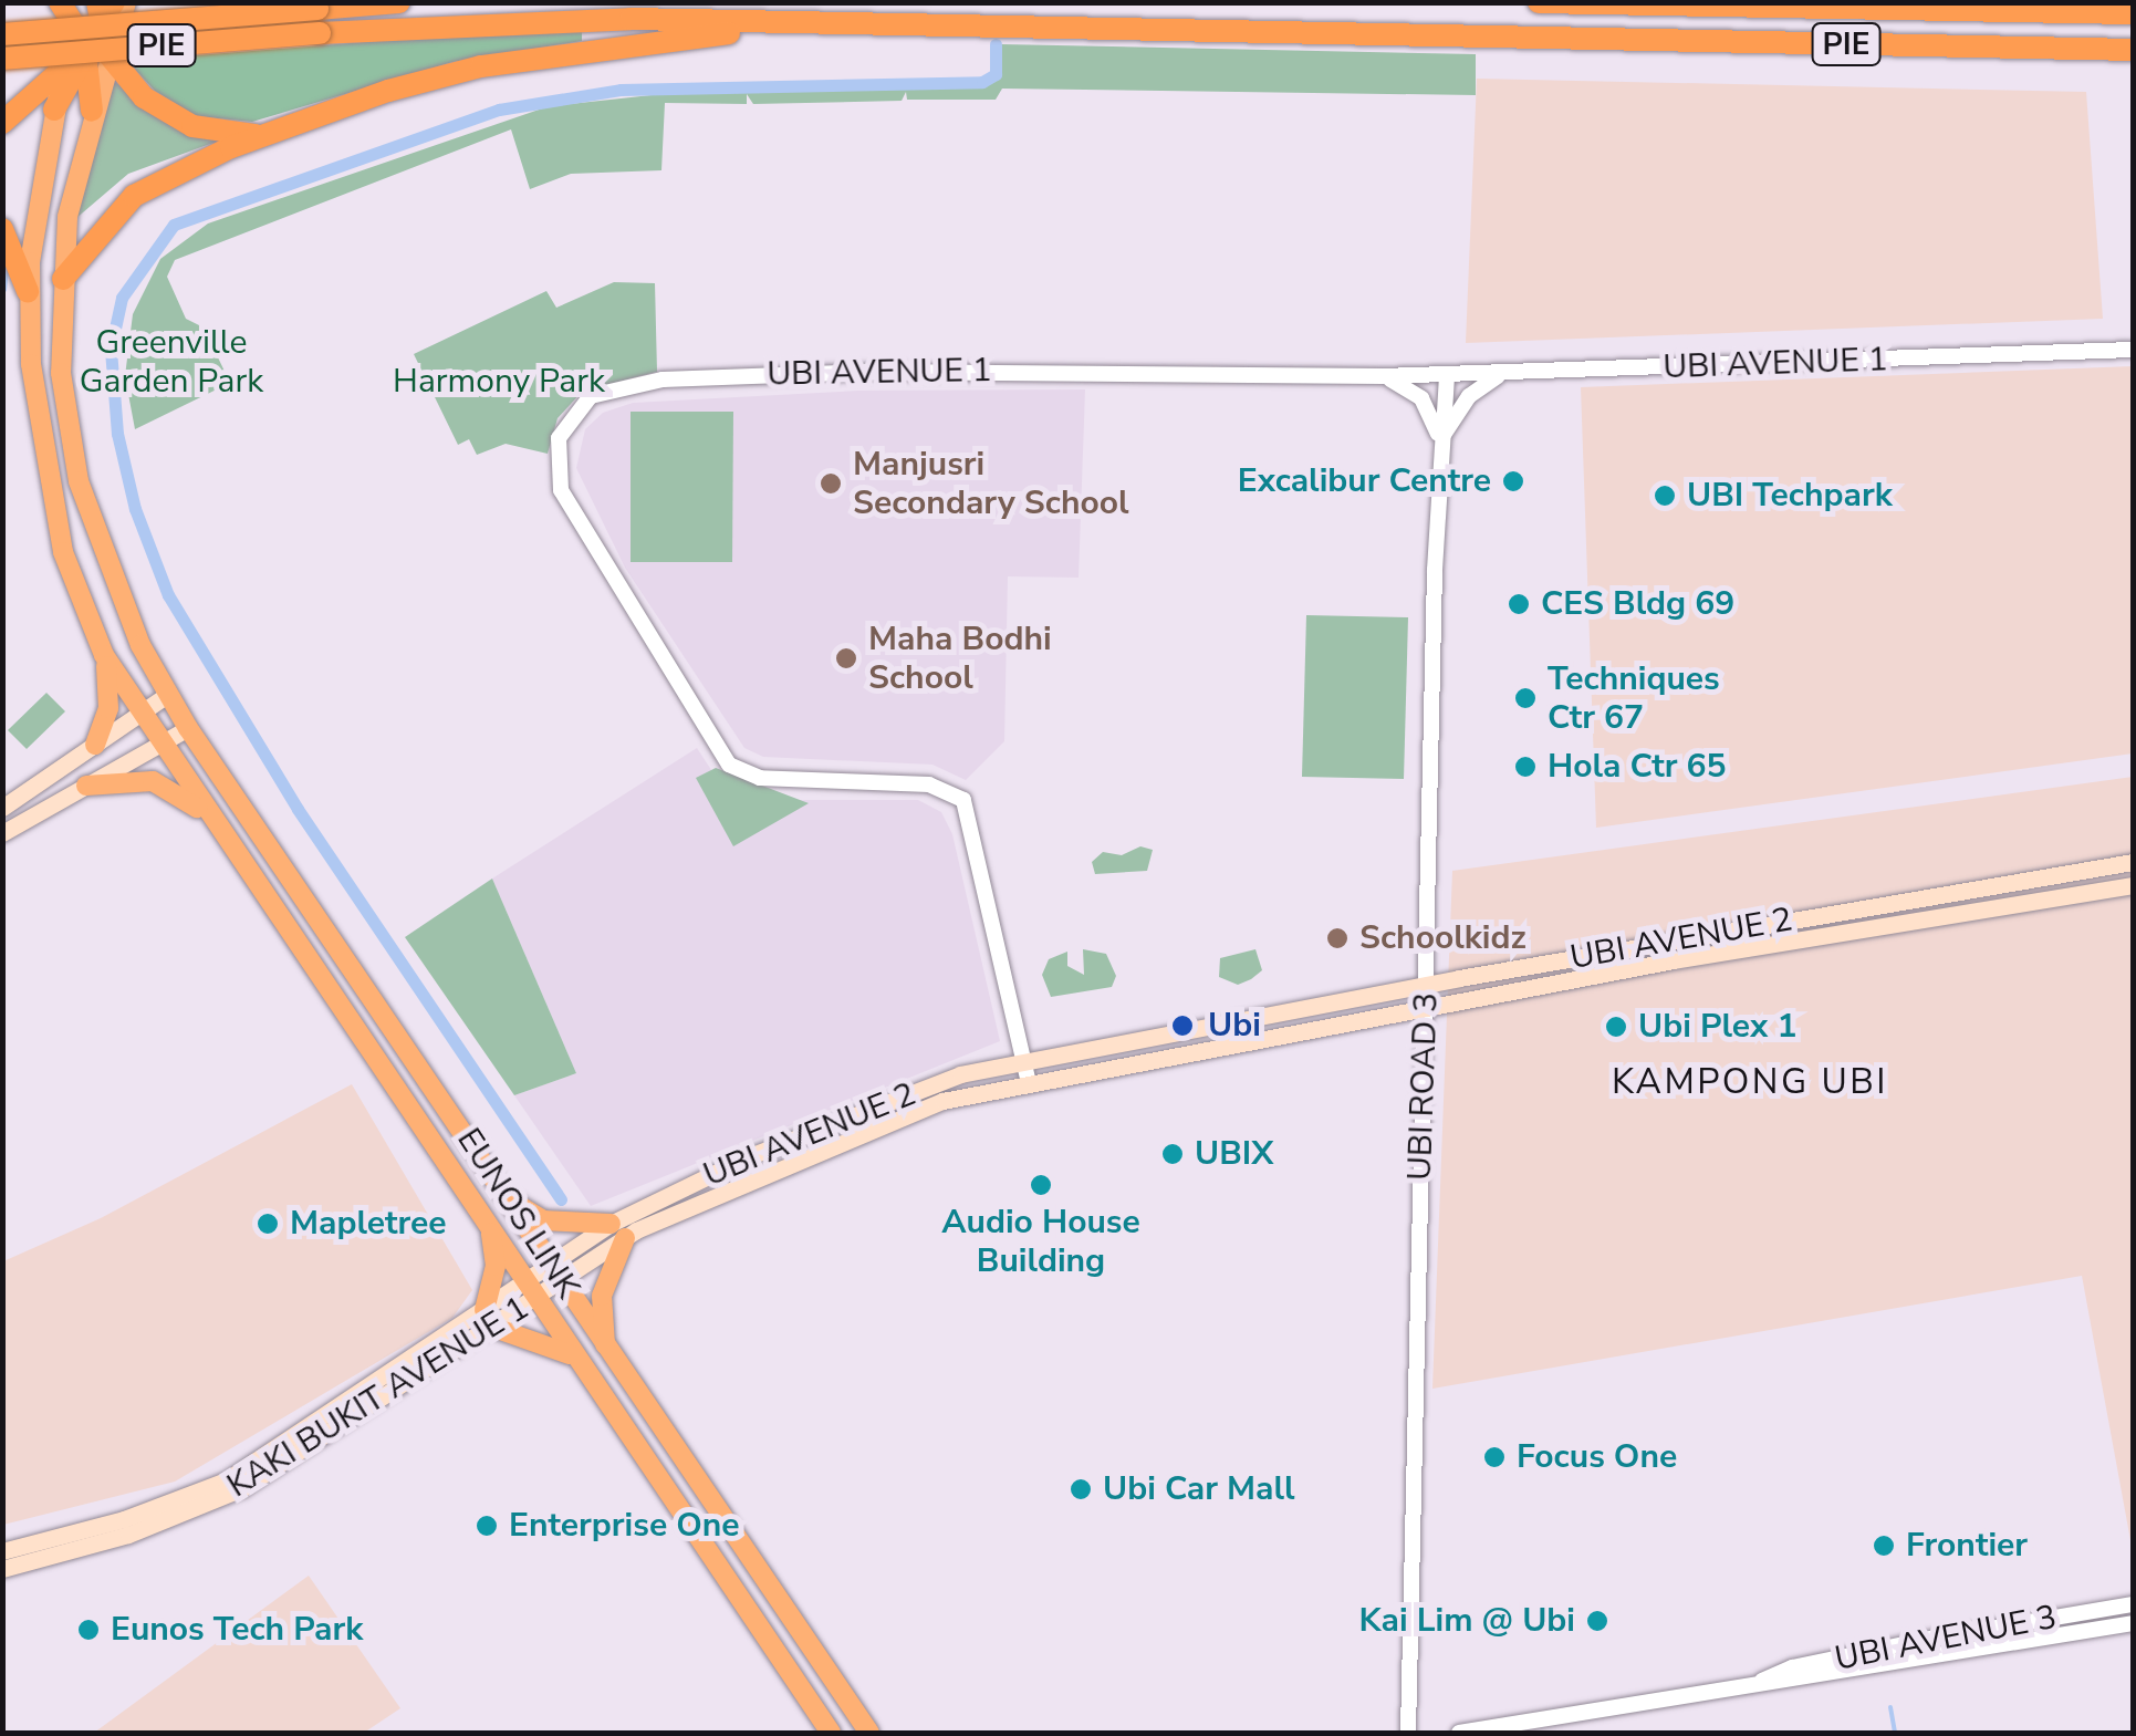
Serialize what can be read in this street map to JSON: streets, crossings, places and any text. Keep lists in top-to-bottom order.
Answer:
{
  "streets": {
    "highway": ["PIE", "EUNOS LINK"],
    "main road": ["UBI AVENUE 2", "KAKI BUKIT AVENUE 1"],
    "street": ["UBI AVENUE 1", "UBI ROAD 3", "UBI AVENUE 3"]
  },
  "crossings": [
    ["UBI AVENUE 1", "UBI AVENUE 2"],
    ["UBI AVENUE 1", "UBI ROAD 3"],
    ["UBI AVENUE 2", "UBI ROAD 3"],
    ["UBI AVENUE 2", "EUNOS LINK"],
    ["UBI AVENUE 2", "KAKI BUKIT AVENUE 1"],
    ["EUNOS LINK", "KAKI BUKIT AVENUE 1"]
  ],
  "districts": ["KAMPONG UBI"],
  "parks": ["Greenville Garden Park", "Harmony Park"],
  "places": [
    "Excalibur Centre",
    "Manjusri Secondary School",
    "UBI Techpark",
    "CES Bldg 69",
    "Maha Bodhi School",
    "Techniques Ctr 67",
    "Hola Ctr 65",
    "Schoolkidz",
    "Ubi",
    "Ubi Plex 1",
    "UBIX",
    "Audio House Building",
    "Mapletree",
    "Focus One",
    "Ubi Car Mall",
    "Enterprise One",
    "Frontier",
    "Kai Lim @ Ubi",
    "Eunos Tech Park"
  ]
}
